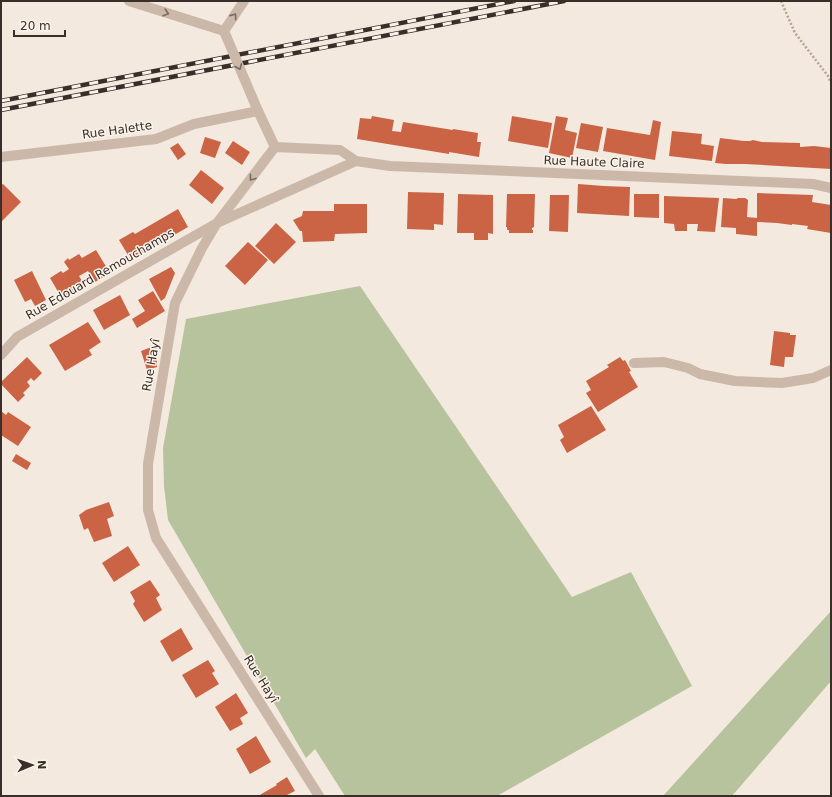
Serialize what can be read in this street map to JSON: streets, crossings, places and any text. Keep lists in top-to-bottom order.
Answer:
{
  "streets": {
    "street": [
      "Rue Halette",
      "Rue Haute Claire",
      "Rue Edouard Remouchamps",
      "Rue Hayî"
    ]
  },
  "crossings": [
    ["Rue Haute Claire", "Rue Edouard Remouchamps"],
    ["Rue Edouard Remouchamps", "Rue Hayî"]
  ],
  "scale_bar": "20 m",
  "north": "right"
}
